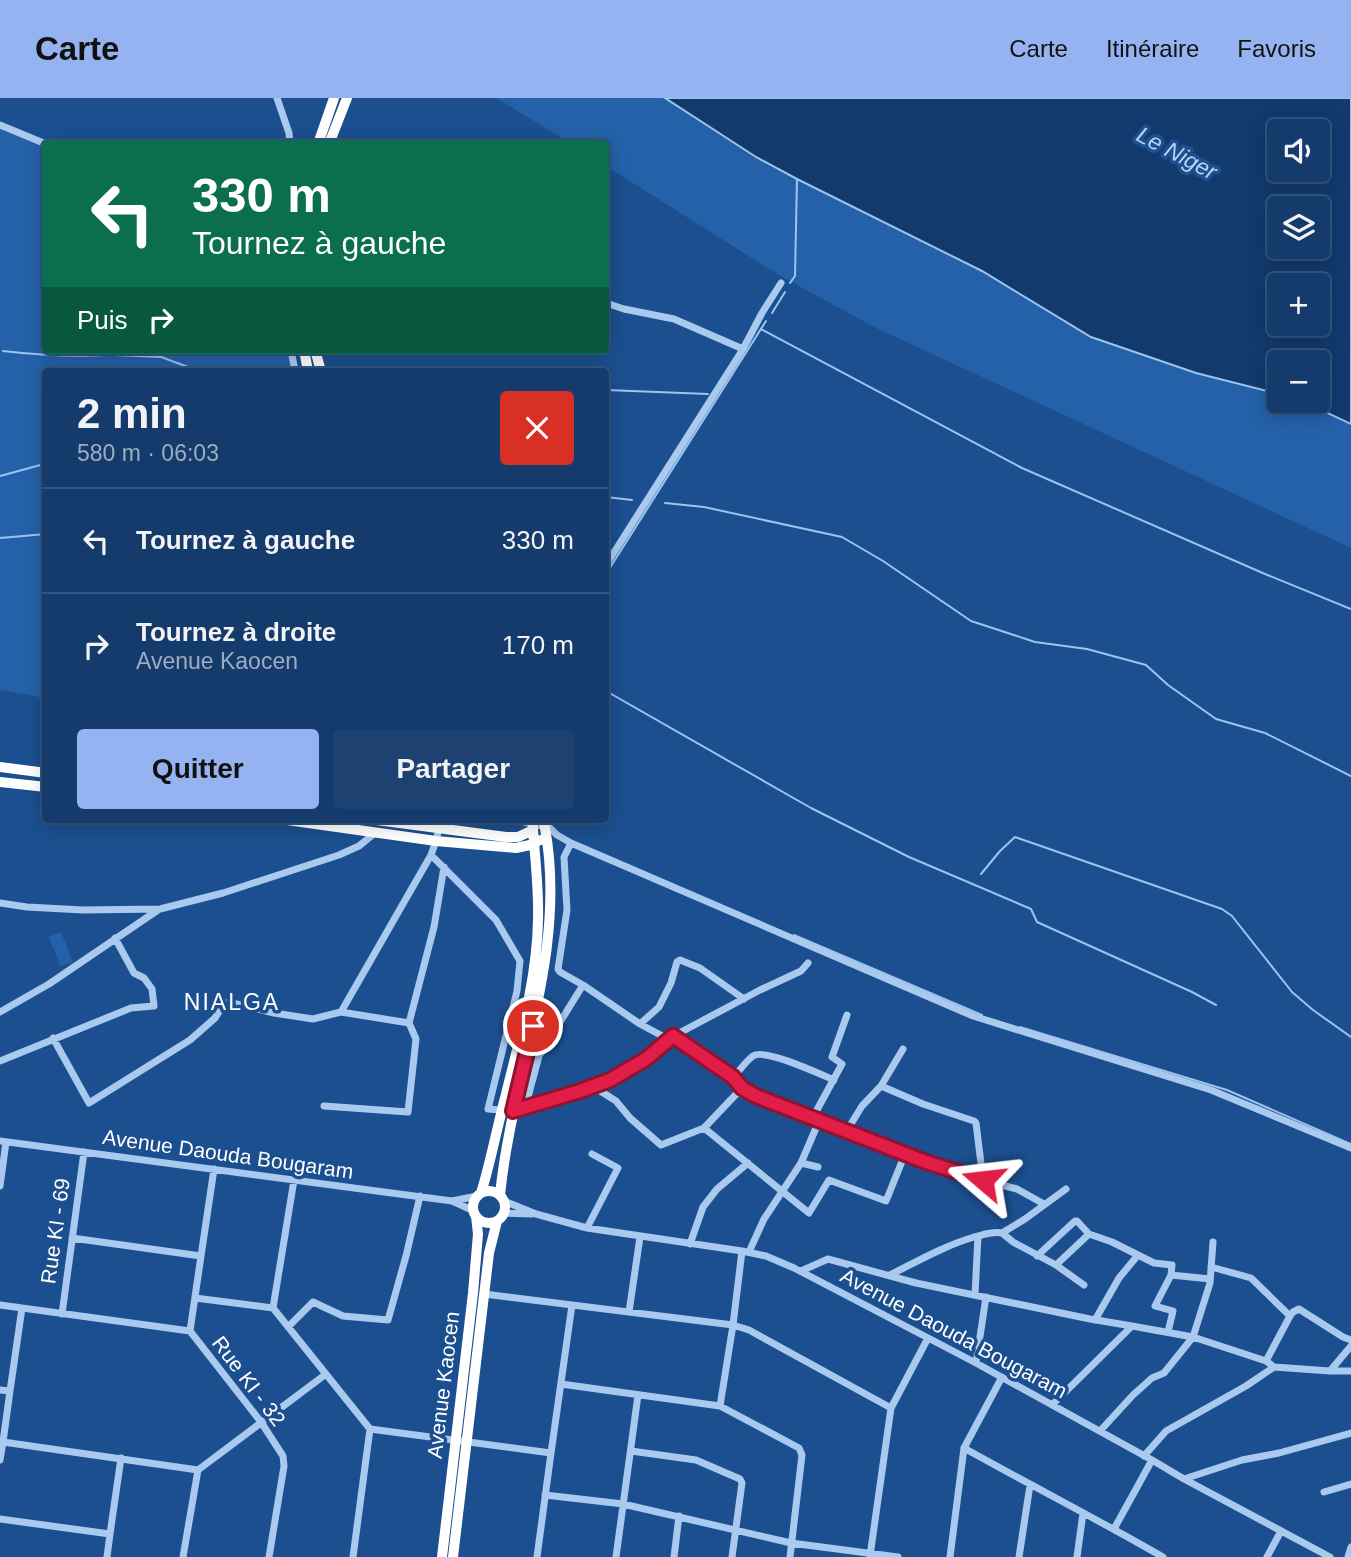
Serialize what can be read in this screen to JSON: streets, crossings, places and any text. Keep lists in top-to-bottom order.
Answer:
{
  "streets": {
    "highway": ["Avenue Kaocen"],
    "street": ["Avenue Daouda Bougaram", "Rue KI - 69", "Rue KI - 32"]
  },
  "crossings": [
    ["Avenue Daouda Bougaram", "Rue KI - 69"],
    ["Avenue Daouda Bougaram", "Avenue Kaocen"],
    ["Rue KI - 69", "Rue KI - 32"]
  ],
  "districts": ["NIALGA"],
  "water": ["Le Niger"],
  "page": {
    "header": "Carte",
    "nav": ["Carte", "Itinéraire", "Favoris"],
    "map_buttons": ["+", "−"],
    "turn": ["330 m", "Tournez à gauche"],
    "then": "Puis",
    "heading": ["2 min", "580 m · 06:03"],
    "list": [
      {
        "name": "Tournez à gauche",
        "value": "330 m"
      },
      {
        "name": "Tournez à droite",
        "note": "Avenue Kaocen",
        "value": "170 m"
      }
    ],
    "buttons": ["Quitter", "Partager"]
  }
}
